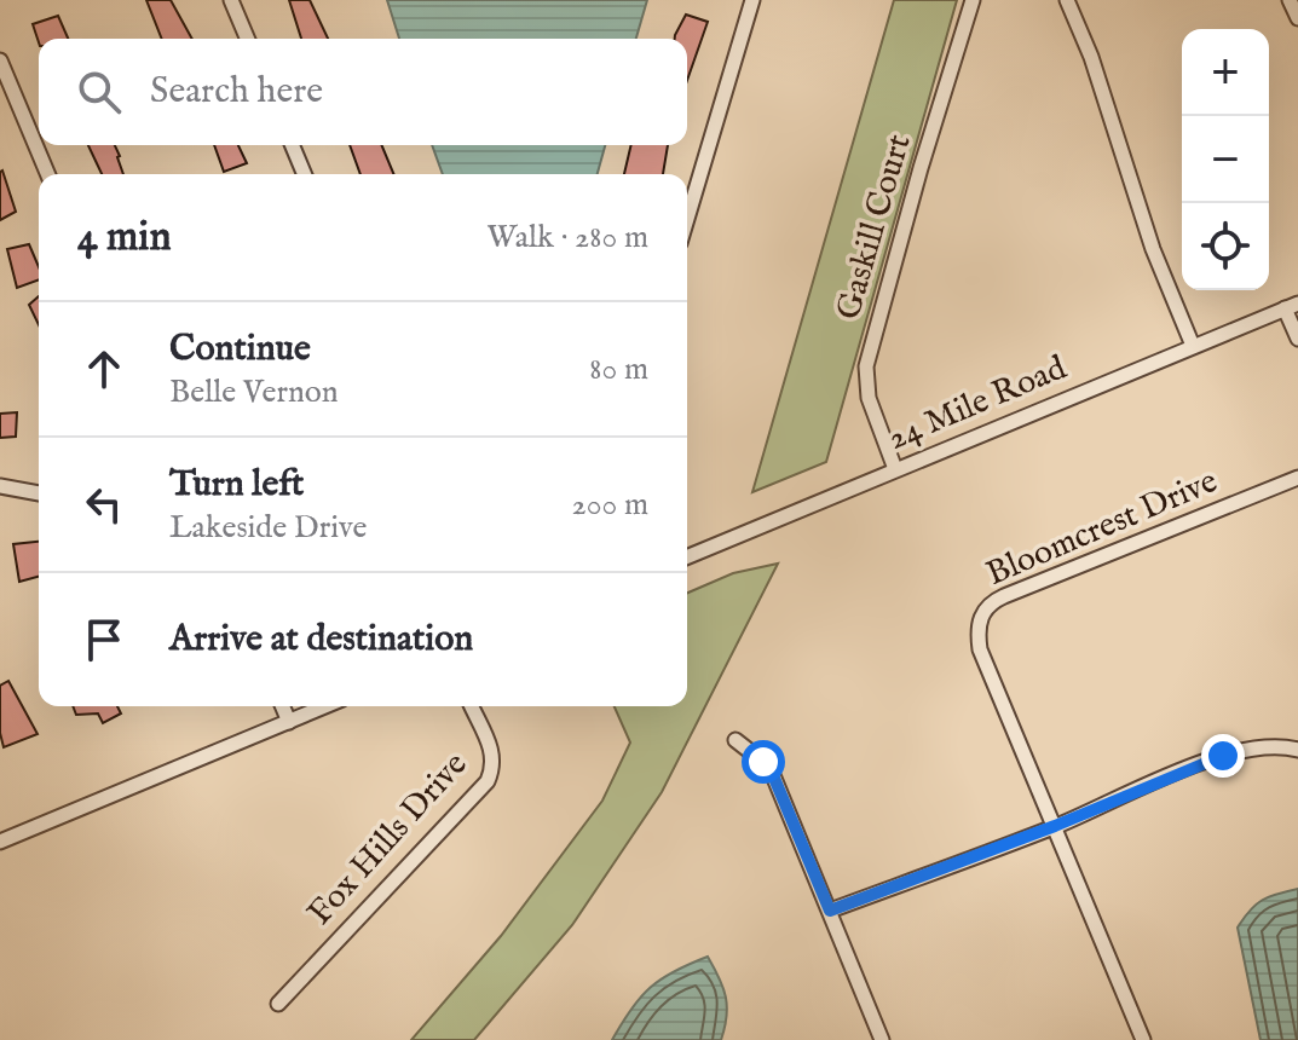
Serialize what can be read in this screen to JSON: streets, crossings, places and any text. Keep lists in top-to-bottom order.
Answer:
{
  "streets": {
    "street": [
      "Gaskill Court",
      "24 Mile Road",
      "Bloomcrest Drive",
      "Fox Hills Drive"
    ]
  },
  "crossings": [
    ["Gaskill Court", "24 Mile Road"]
  ],
  "page": {
    "map_buttons": ["+", "−"],
    "search": "Search here",
    "heading": ["4 min", "Walk · 280 m"],
    "list": [
      ["Continue", "Belle Vernon", "80 m"],
      ["Turn left", "Lakeside Drive", "200 m"],
      "Arrive at destination"
    ]
  }
}
